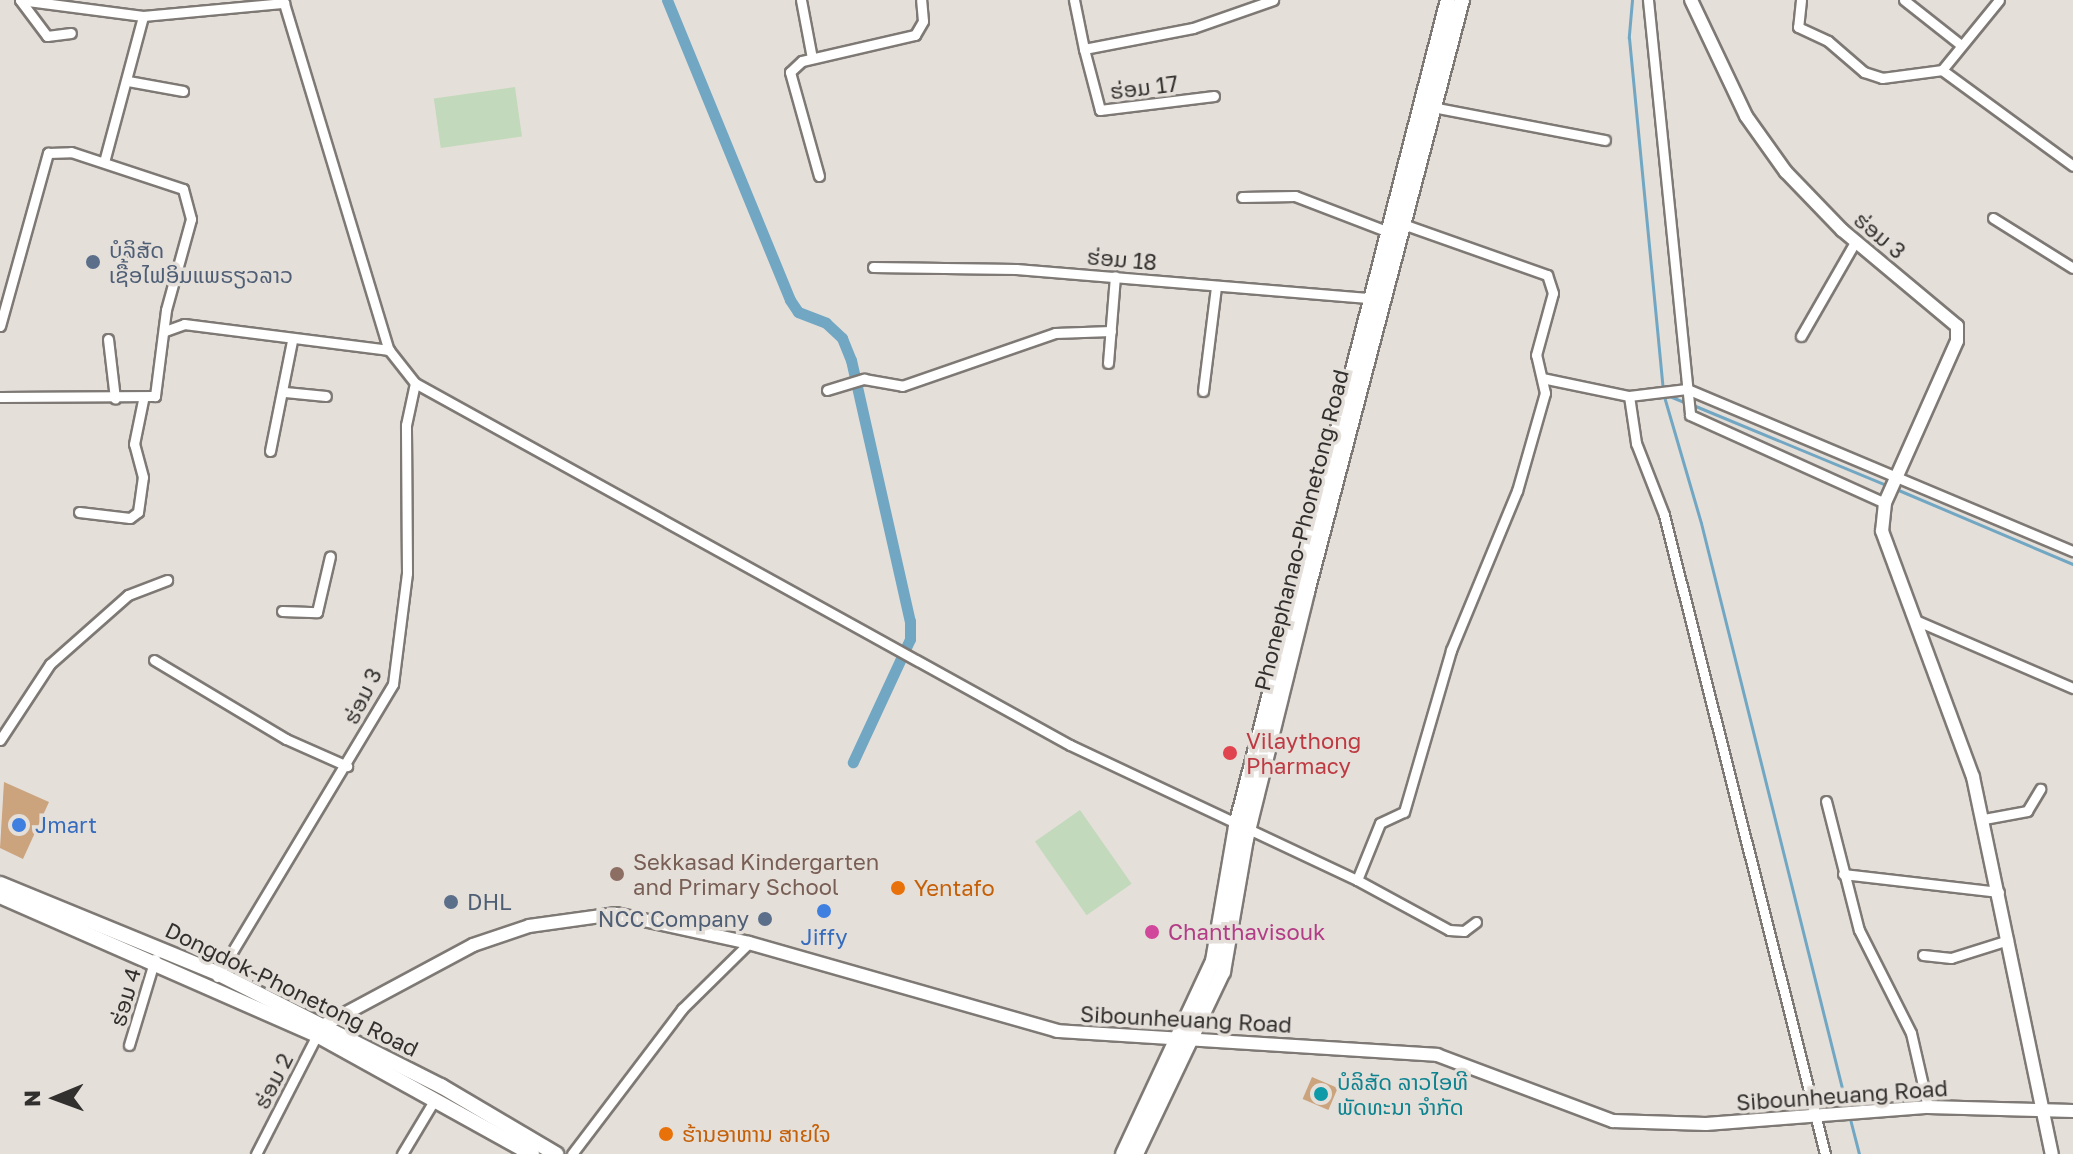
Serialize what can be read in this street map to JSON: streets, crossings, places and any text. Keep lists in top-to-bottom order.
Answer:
{
  "streets": {
    "main road": ["Phonephanao-Phonetong Road", "Dongdok-Phonetong Road"],
    "street": [
      "ຮ່ອມ 17",
      "ຮ່ອມ 3",
      "ຮ່ອມ 18",
      "ຮ່ອມ 4",
      "Sibounheuang Road",
      "ຮ່ອມ 2"
    ]
  },
  "crossings": [
    ["ຮ່ອມ 3", "Dongdok-Phonetong Road"],
    ["ຮ່ອມ 18", "Phonephanao-Phonetong Road"],
    ["Phonephanao-Phonetong Road", "Sibounheuang Road"],
    ["Dongdok-Phonetong Road", "ຮ່ອມ 4"],
    ["Dongdok-Phonetong Road", "Sibounheuang Road"],
    ["Dongdok-Phonetong Road", "ຮ່ອມ 2"],
    ["Sibounheuang Road", "ຮ່ອມ 2"]
  ],
  "places": [
    "ບໍລິສັດ ເຊື້ອໄຟອິມແພຣຽວລາວ",
    "Vilaythong Pharmacy",
    "Jmart",
    "Sekkasad Kindergarten and Primary School",
    "Yentafo",
    "DHL",
    "Jiffy",
    "NCC Company",
    "Chanthavisouk",
    "ບໍລິສັດ ລາວໄອທີ ພັດທະນາ ຈຳກັດ",
    "ຮ້ານອາຫານ ສາຍໃຈ"
  ],
  "north": "left"
}
